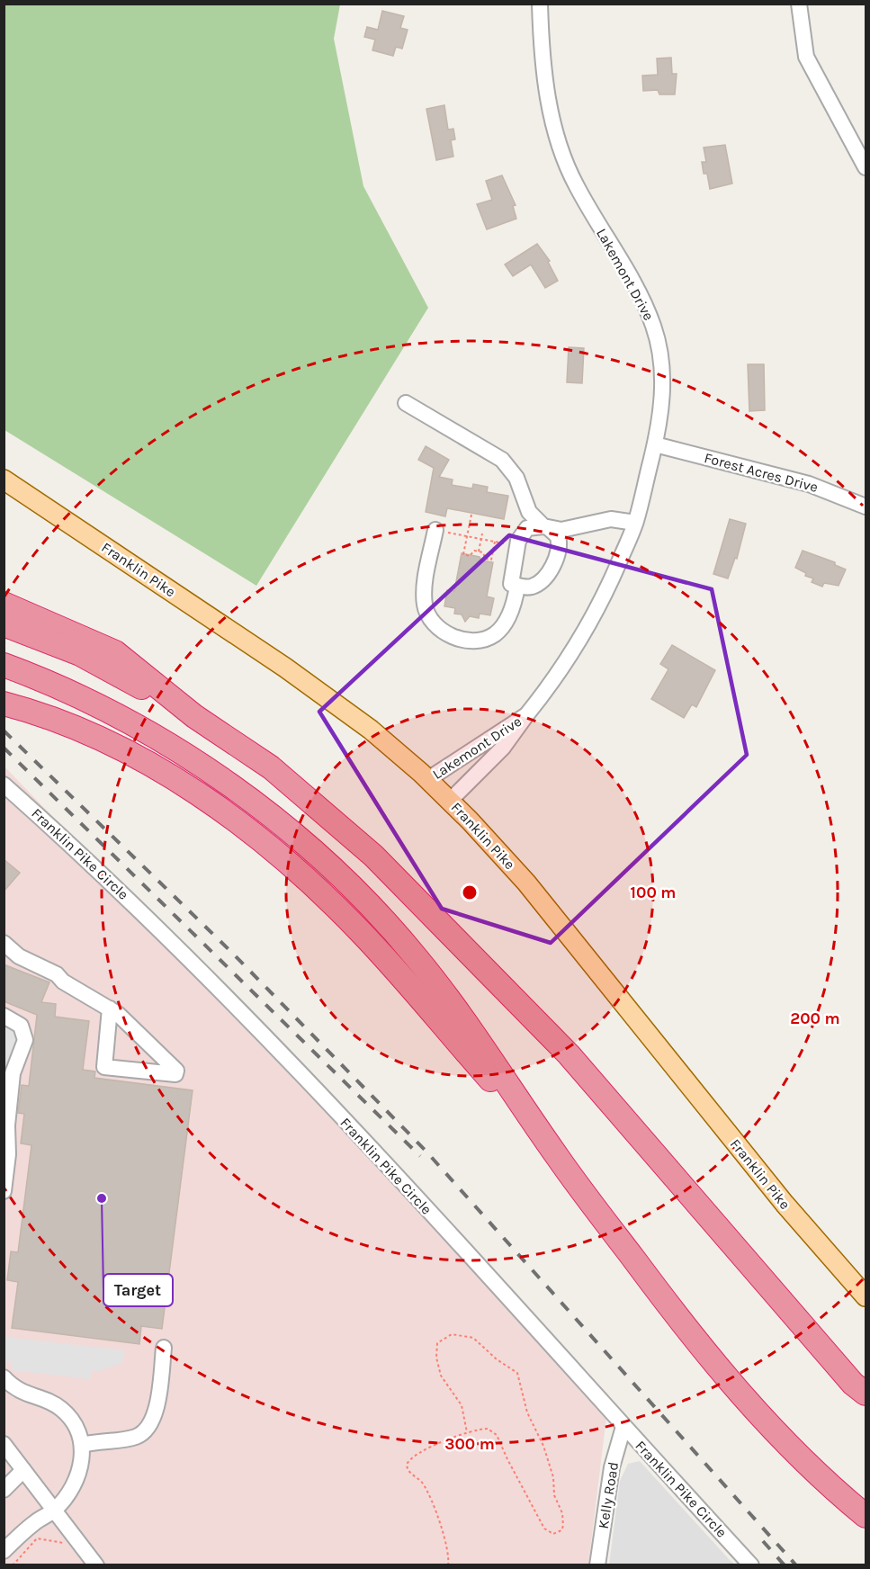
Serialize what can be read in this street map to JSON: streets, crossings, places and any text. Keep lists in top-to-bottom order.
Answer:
{
  "streets": {
    "main road": ["Franklin Pike"],
    "street": [
      "Lakemont Drive",
      "Forest Acres Drive",
      "Franklin Pike Circle",
      "Kelly Road"
    ]
  },
  "crossings": [
    ["Lakemont Drive", "Forest Acres Drive"],
    ["Lakemont Drive", "Franklin Pike"],
    ["Franklin Pike Circle", "Kelly Road"]
  ],
  "places": ["Target"],
  "rings": ["100 m", "200 m", "300 m"]
}
